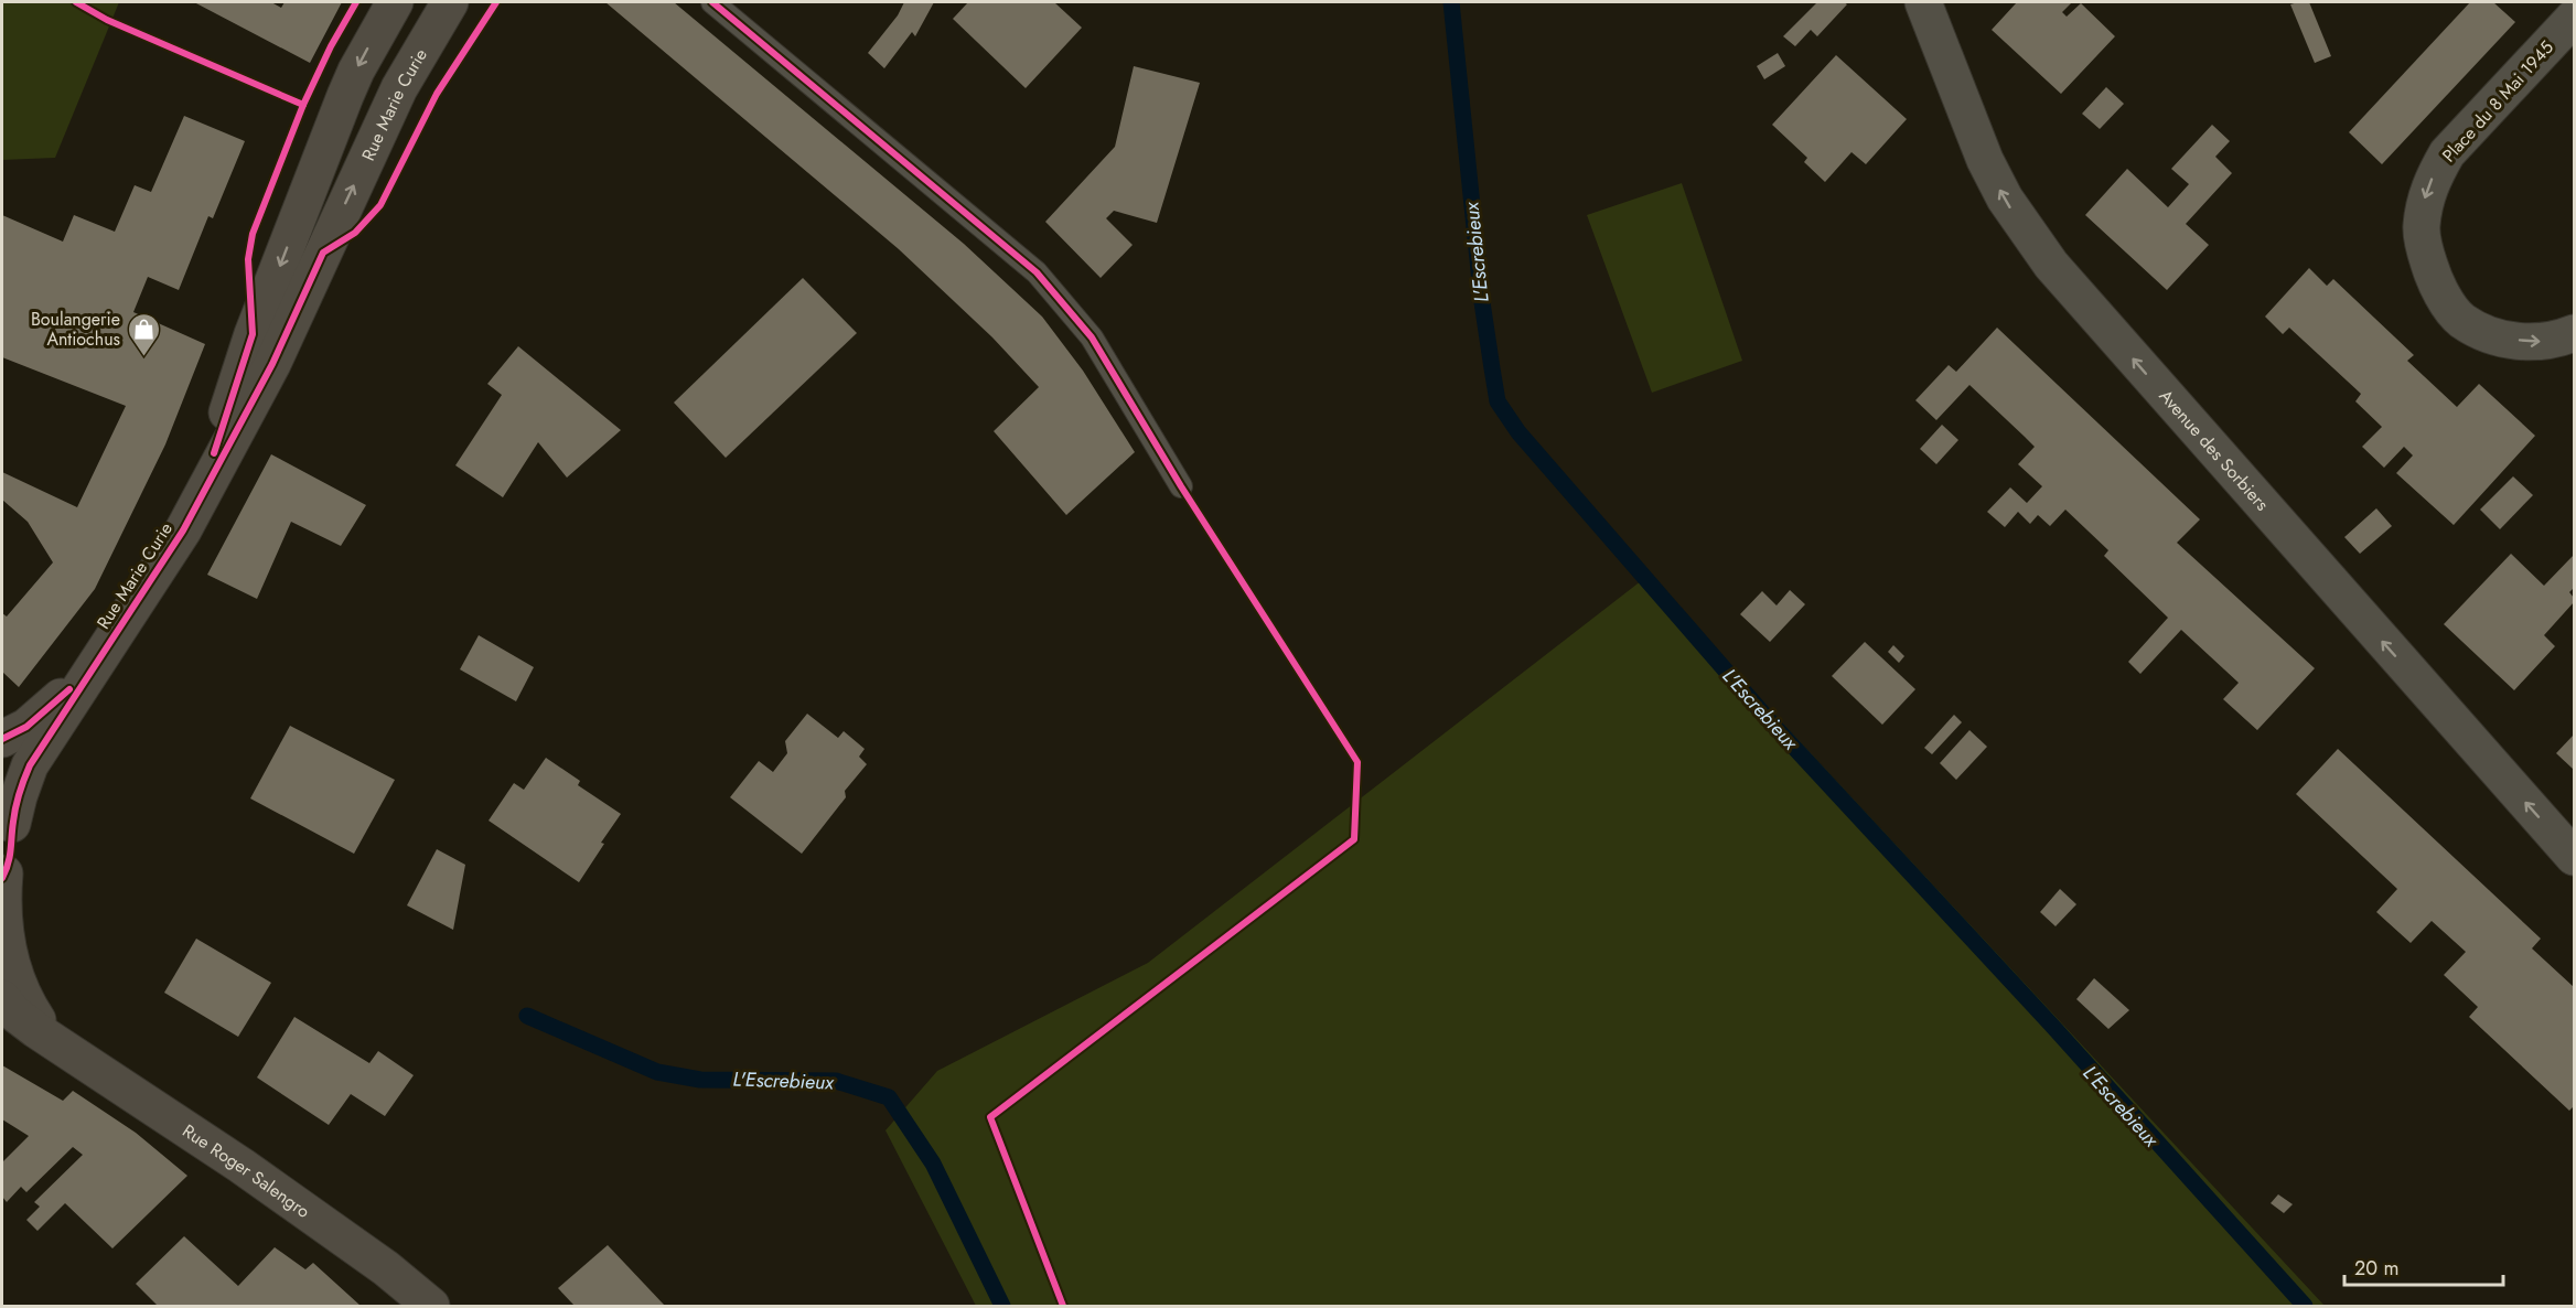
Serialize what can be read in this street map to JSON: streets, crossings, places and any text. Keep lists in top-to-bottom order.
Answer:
{
  "streets": {
    "street": [
      "Place du 8 Mai 1945",
      "Rue Marie Curie",
      "Avenue des Sorbiers",
      "Rue Roger Salengro"
    ]
  },
  "crossings": [
    ["Rue Marie Curie", "Rue Roger Salengro"]
  ],
  "one_way": ["Avenue des Sorbiers"],
  "water": ["L'Escrebieux"],
  "places": {
    "shop": ["Boulangerie Antiochus"]
  },
  "scale_bar": "20 m"
}
